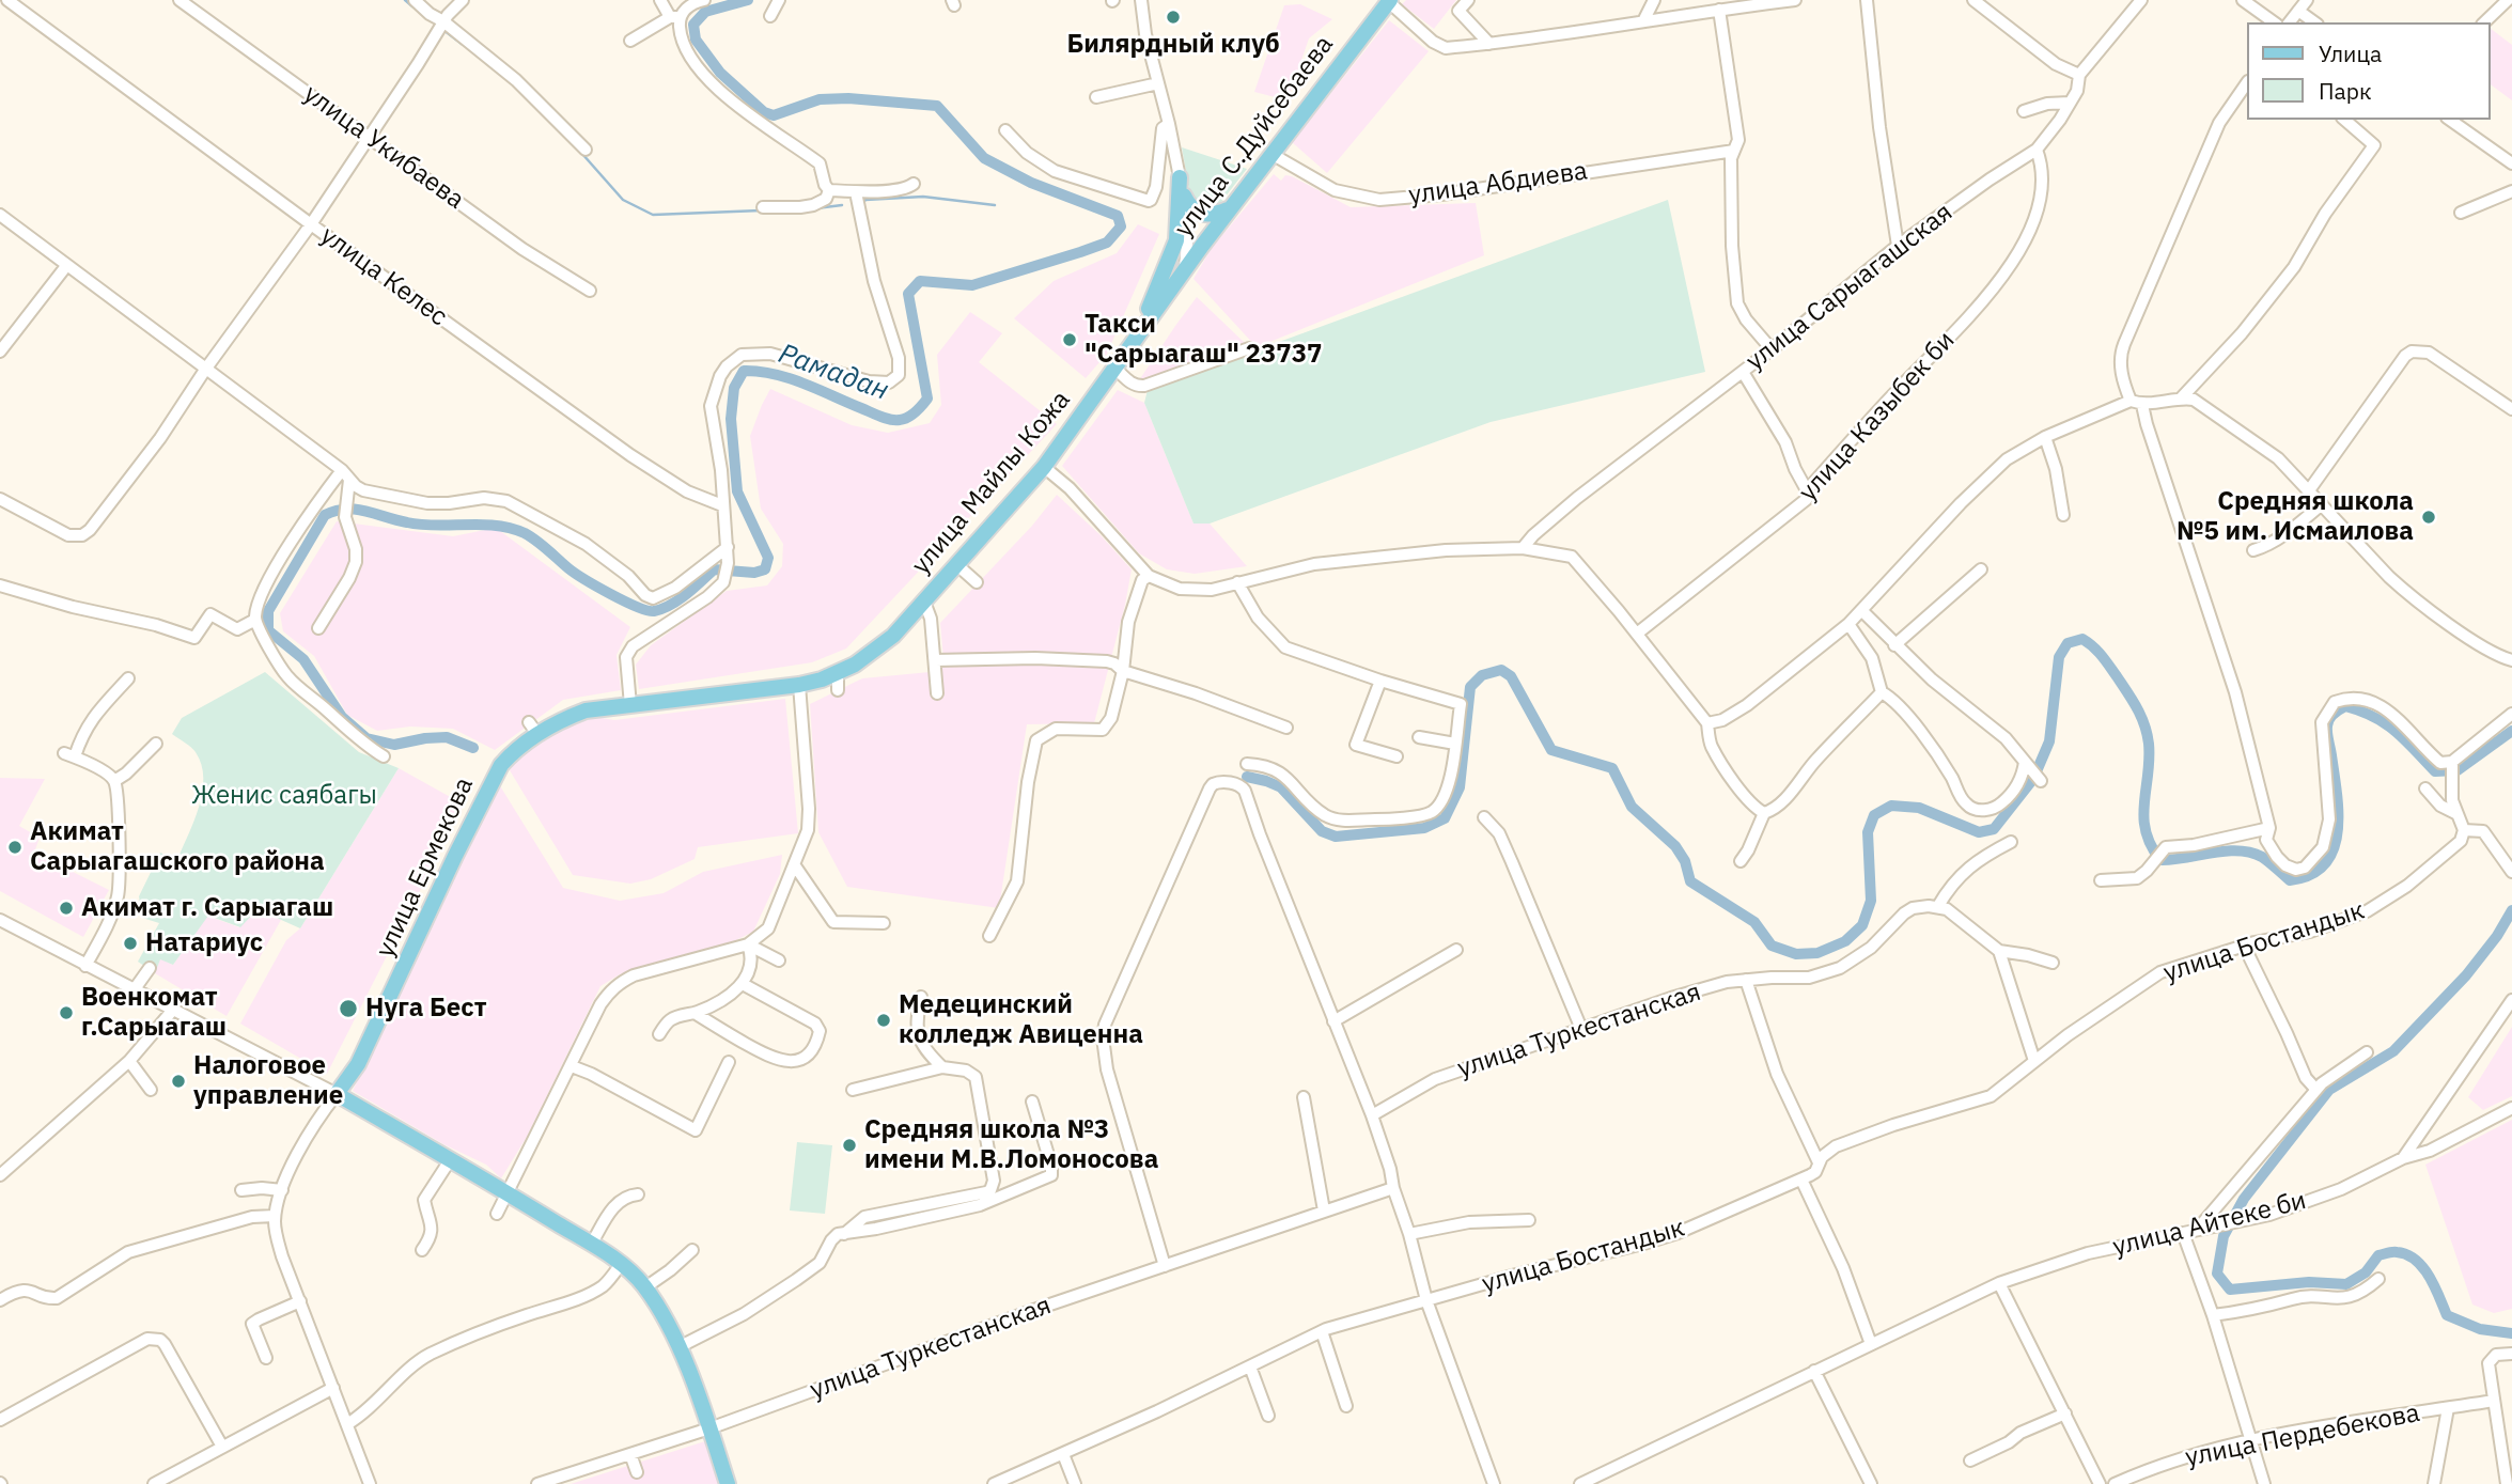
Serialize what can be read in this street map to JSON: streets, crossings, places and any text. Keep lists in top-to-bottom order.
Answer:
{
  "streets": {
    "main road": ["улица С.Дуйсебаева", "улица Майлы Кожа", "улица Ермекова"],
    "street": [
      "улица Укибаева",
      "улица Абдиева",
      "улица Келес",
      "улица Сарыагашская",
      "улица Казыбек би",
      "улица Бостандык",
      "улица Туркестанская",
      "улица Айтеке би",
      "улица Пердебекова"
    ]
  },
  "crossings": [
    ["улица С.Дуйсебаева", "улица Абдиева"],
    ["улица С.Дуйсебаева", "улица Майлы Кожа"],
    ["улица Сарыагашская", "улица Казыбек би"],
    ["улица Майлы Кожа", "улица Ермекова"]
  ],
  "water": ["Рамадан"],
  "parks": ["Женис саябагы"],
  "places": [
    "Билярдный клуб",
    "Такси \"Сарыагаш\" 23737",
    "Средняя школа №5 им. Исмаилова",
    "Акимат Сарыагашского района",
    "Акимат г. Сарыагаш",
    "Натариус",
    "Нуга Бест",
    "Военкомат г.Сарыагаш",
    "Медецинский колледж Авиценна",
    "Налоговое управление",
    "Средняя школа №3 имени М.В.Ломоносова"
  ],
  "legend": ["Улица", "Парк"]
}
